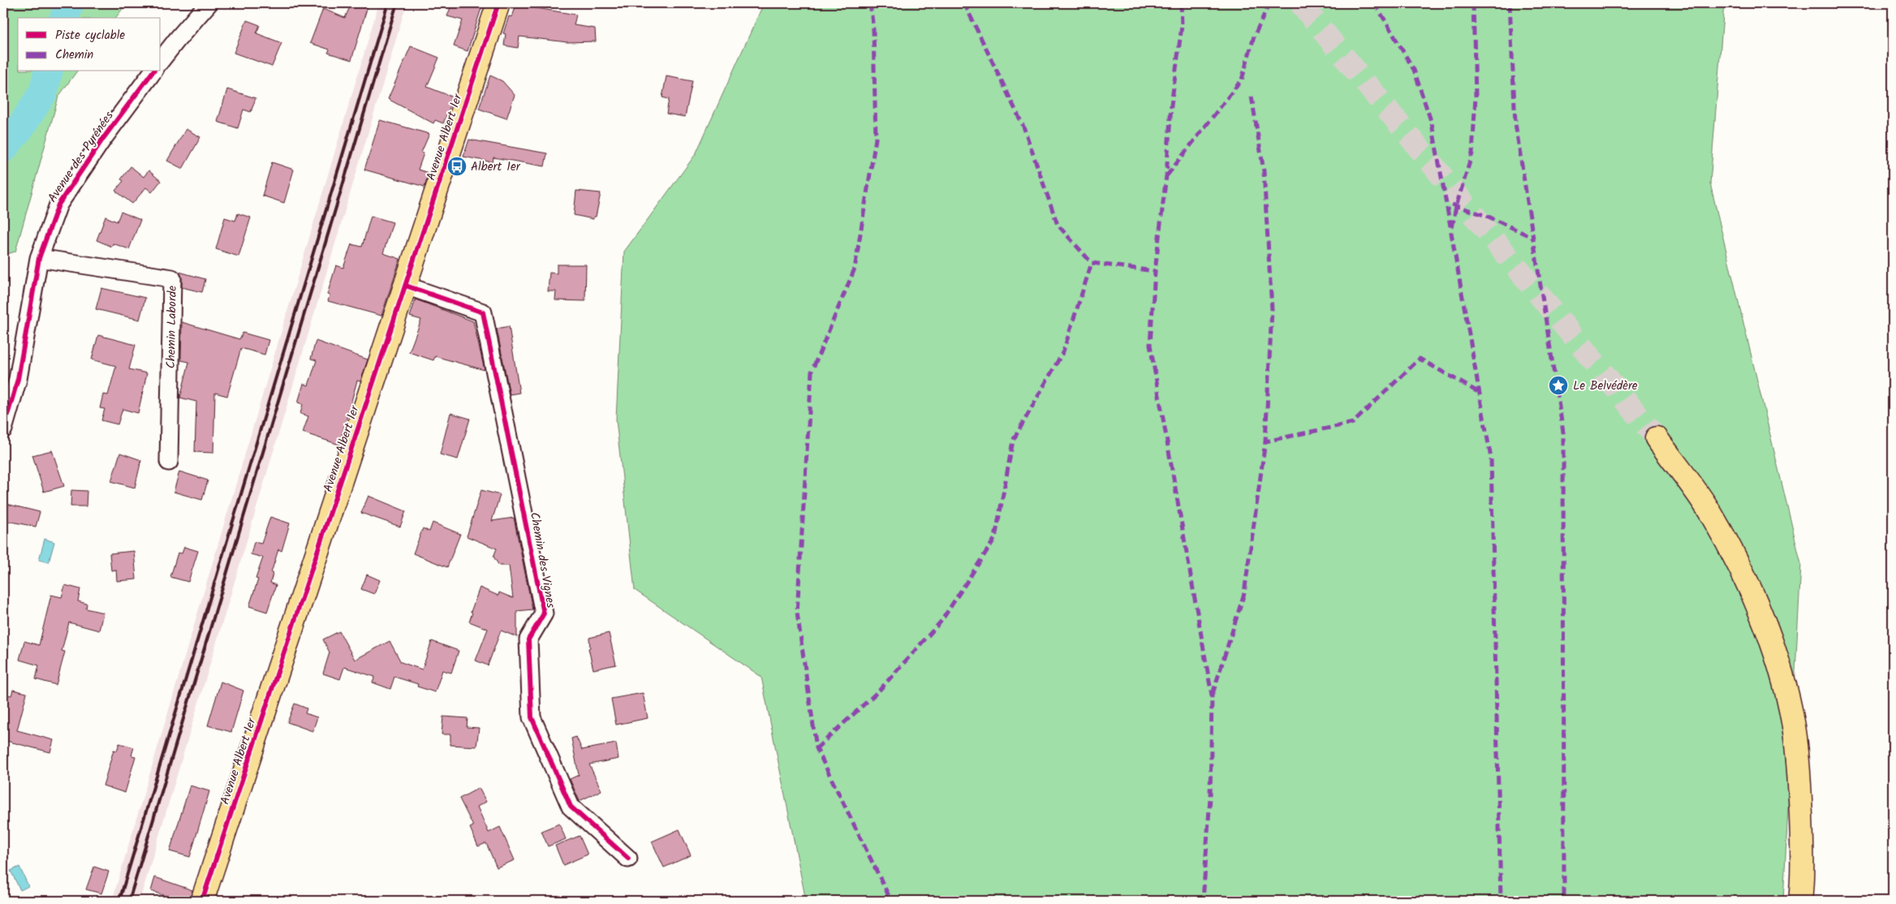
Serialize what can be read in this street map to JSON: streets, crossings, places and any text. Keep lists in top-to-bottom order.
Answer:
{
  "streets": {
    "main road": ["Avenue Albert 1er"],
    "street": ["Avenue des Pyrénées", "Chemin Laborde", "Chemin des Vignes"]
  },
  "crossings": [
    ["Avenue Albert 1er", "Chemin des Vignes"],
    ["Avenue des Pyrénées", "Chemin Laborde"]
  ],
  "places": {
    "bus stop": ["Albert 1er"],
    "place": ["Le Belvédère"]
  },
  "legend": ["Piste cyclable", "Chemin"]
}
